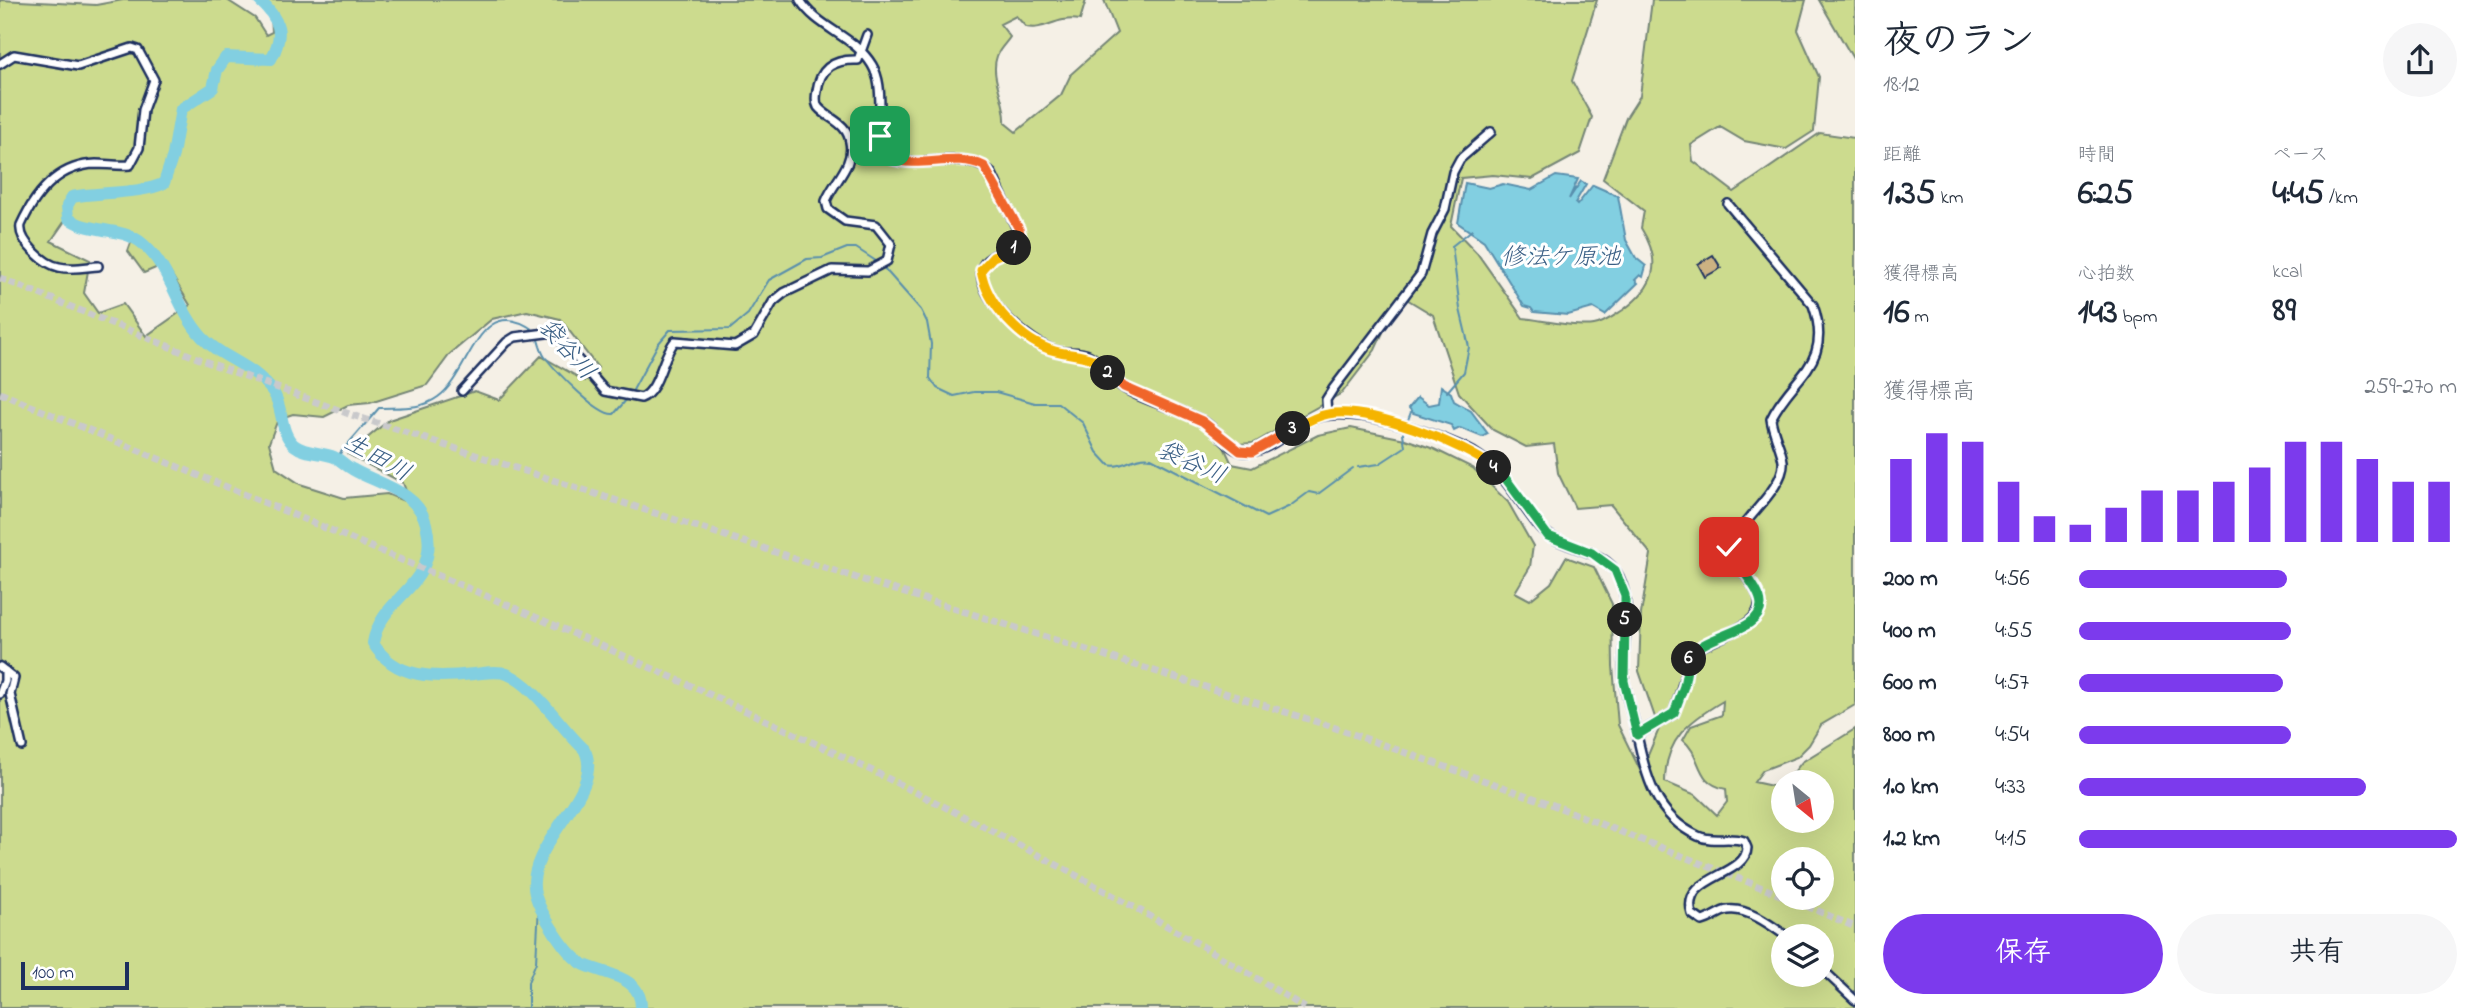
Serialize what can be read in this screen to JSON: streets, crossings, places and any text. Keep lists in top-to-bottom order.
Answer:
{
  "water": ["修法ケ原池", "袋谷川", "生田川"],
  "scale_bar": "100 m",
  "north": "bottom right",
  "page": {
    "heading": ["夜のラン", "18:12"],
    "stats": [
      ["距離", "1.35 km"],
      ["時間", "6:25"],
      ["ペース", "4:45 /km"],
      ["獲得標高", "16 m"],
      ["心拍数", "143 bpm"],
      ["kcal", "89"]
    ],
    "pins": [
      "1",
      "2",
      "3",
      "4",
      "5",
      "6"
    ],
    "chart": ["獲得標高", "259–270 m"],
    "list": [
      {
        "name": "200 m",
        "note": "4:56"
      },
      {
        "name": "400 m",
        "note": "4:55"
      },
      {
        "name": "600 m",
        "note": "4:57"
      },
      {
        "name": "800 m",
        "note": "4:54"
      },
      {
        "name": "1.0 km",
        "note": "4:33"
      },
      {
        "name": "1.2 km",
        "note": "4:15"
      }
    ],
    "buttons": ["保存", "共有"],
    "scale": "100 m"
  }
}
